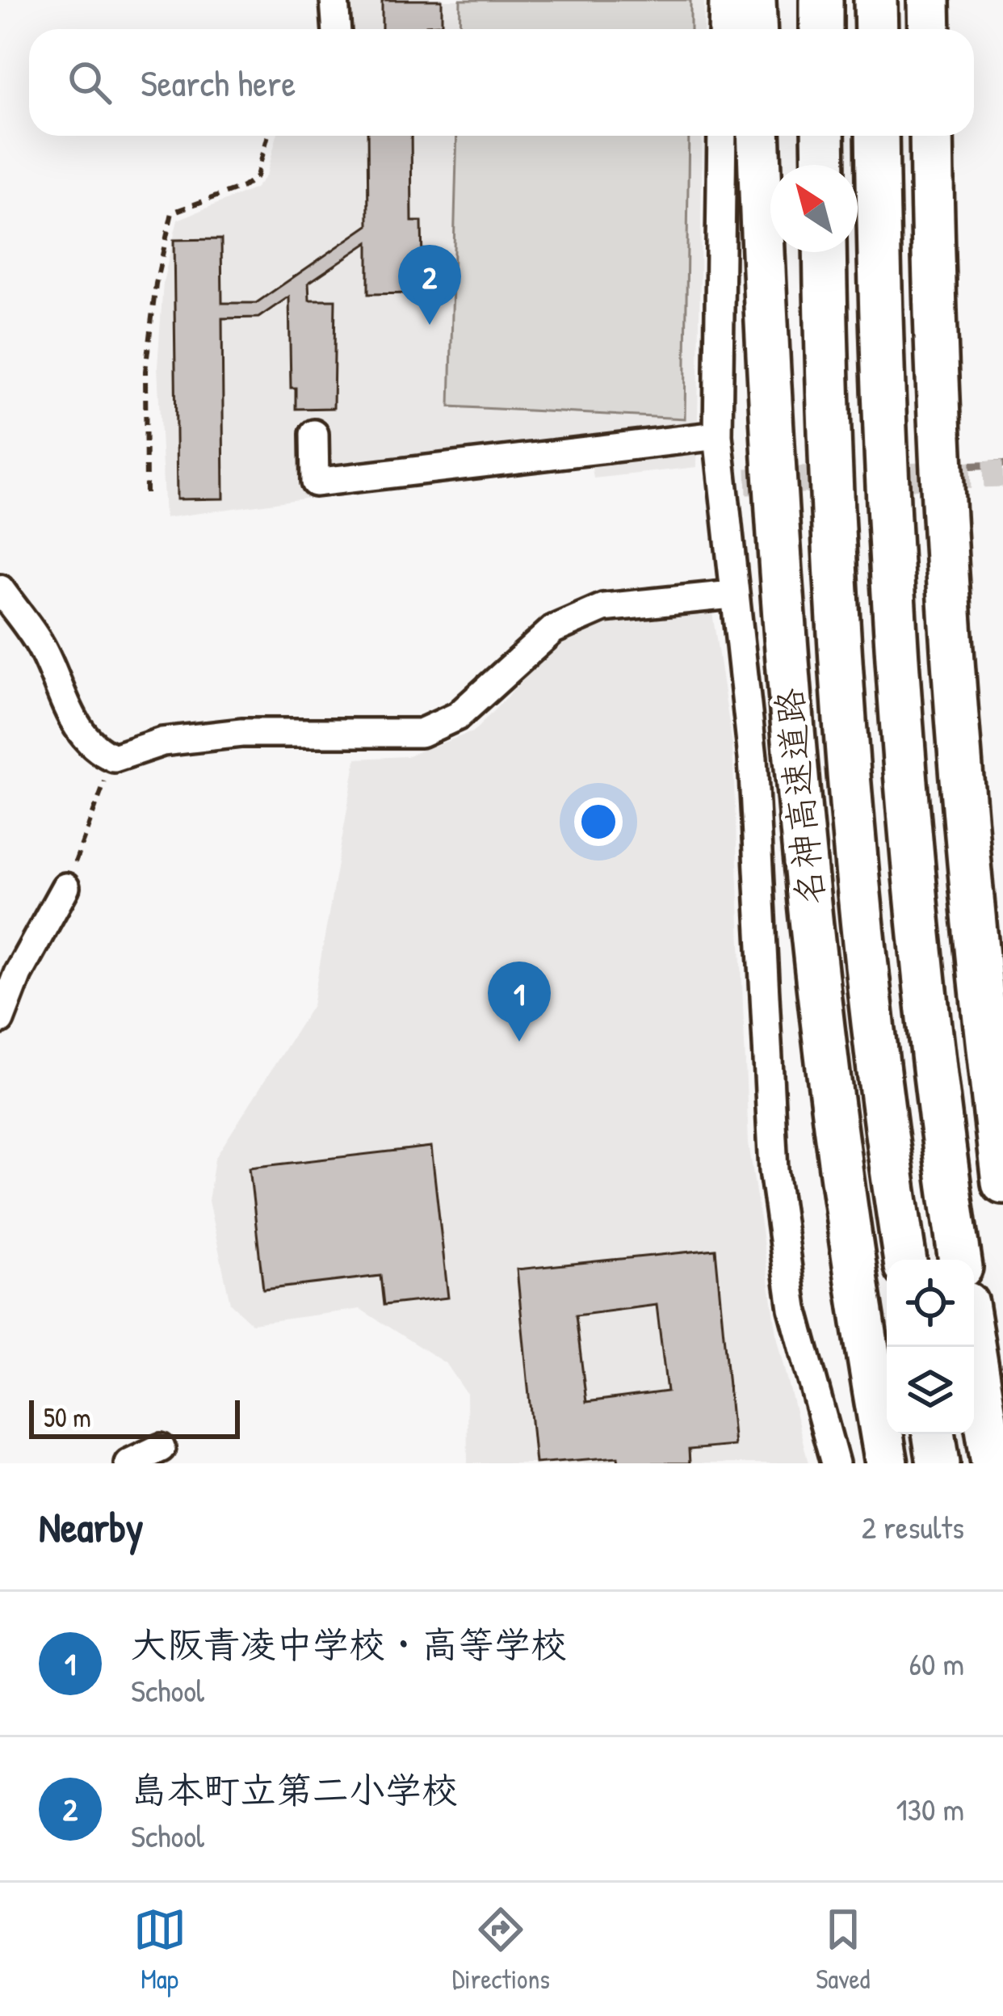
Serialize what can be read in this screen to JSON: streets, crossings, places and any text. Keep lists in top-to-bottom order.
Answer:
{
  "streets": {
    "highway": ["名神高速道路"]
  },
  "scale_bar": "50 m",
  "north": "top left",
  "page": {
    "search": "Search here",
    "pins": ["2", "1"],
    "scale": "50 m",
    "heading": ["Nearby", "2 results"],
    "list": [
      {
        "mark": "1",
        "name": "大阪青凌中学校・高等学校",
        "note": "School",
        "value": "60 m"
      },
      {
        "mark": "2",
        "name": "島本町立第二小学校",
        "note": "School",
        "value": "130 m"
      }
    ],
    "nav": ["Map", "Directions", "Saved"]
  }
}
